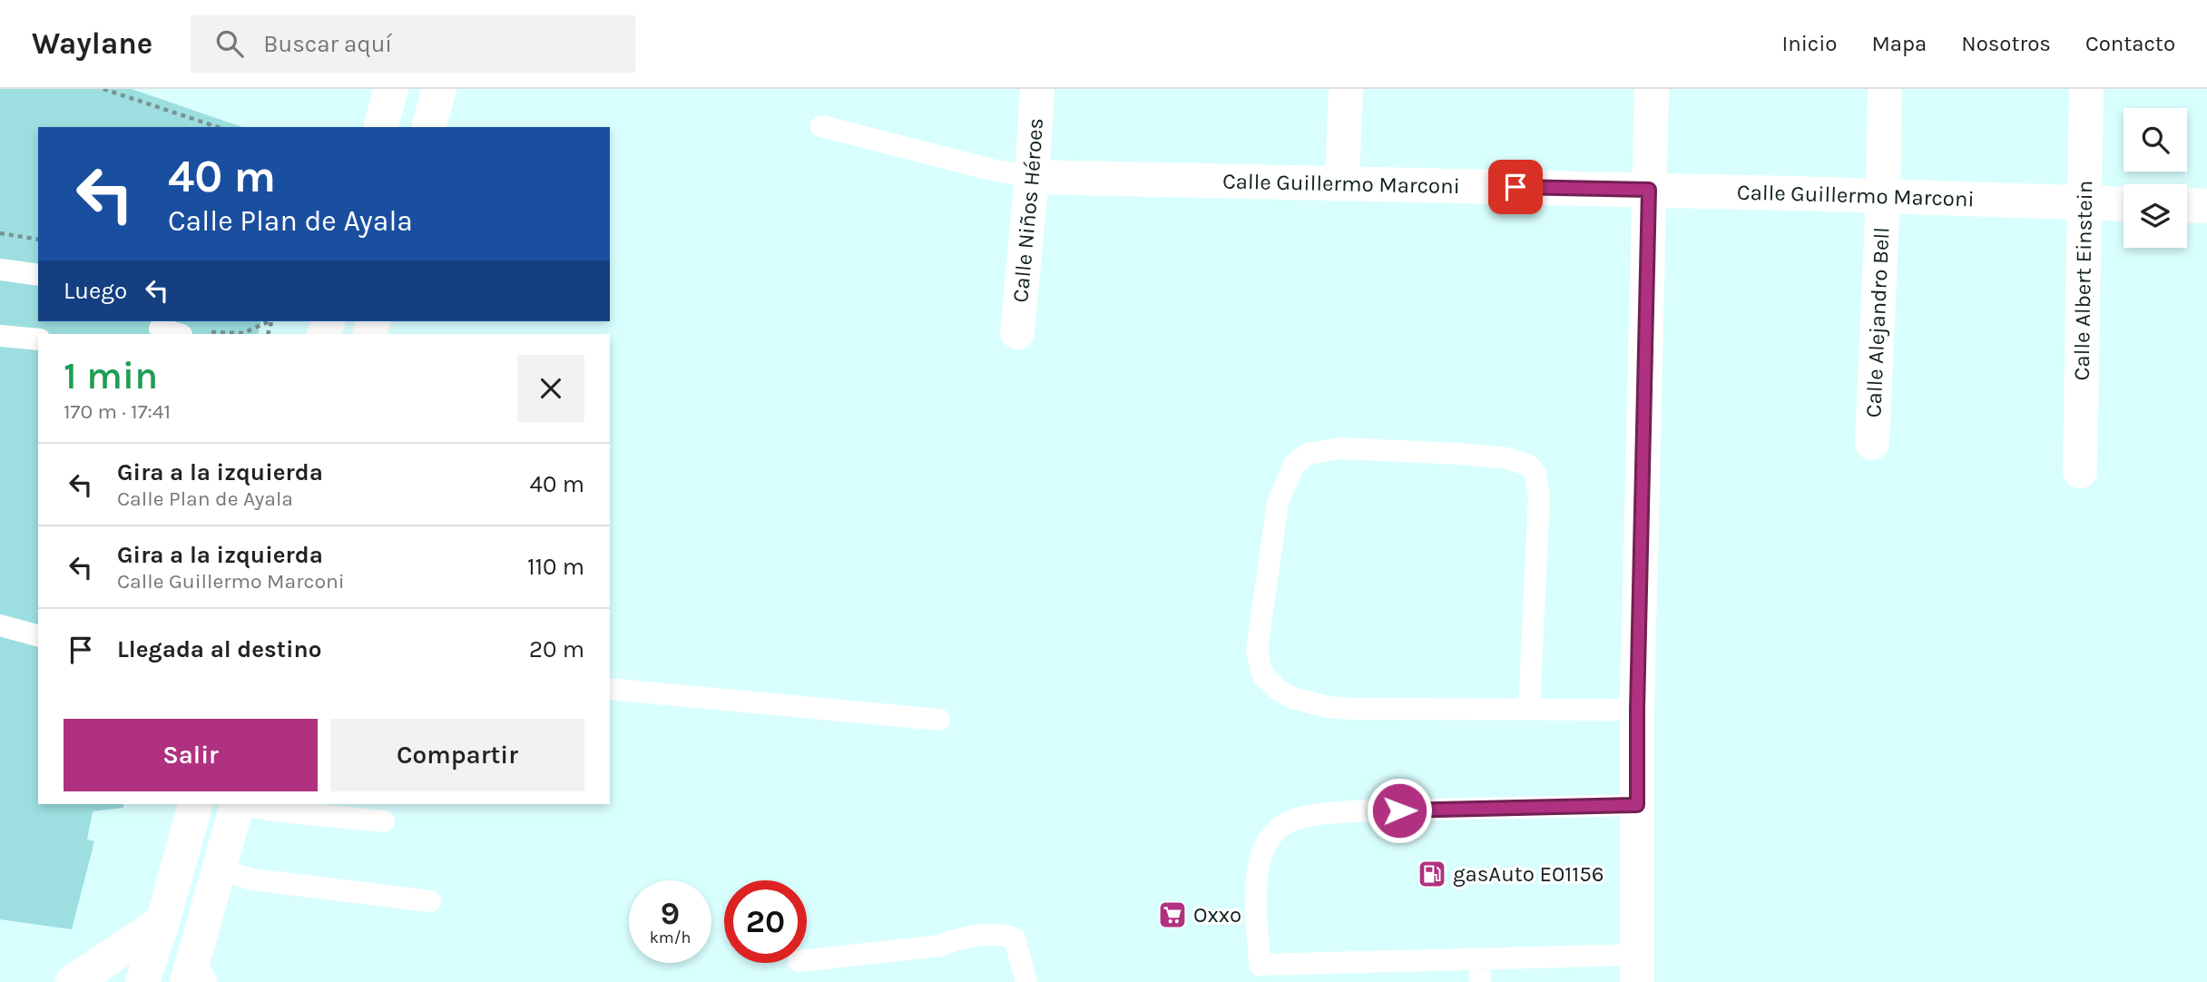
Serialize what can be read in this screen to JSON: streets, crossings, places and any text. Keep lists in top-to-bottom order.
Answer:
{
  "streets": {
    "street": [
      "Calle Guillermo Marconi",
      "Calle Niños Héroes",
      "Calle Albert Einstein",
      "Calle Alejandro Bell"
    ]
  },
  "crossings": [
    ["Calle Guillermo Marconi", "Calle Niños Héroes"],
    ["Calle Guillermo Marconi", "Calle Albert Einstein"],
    ["Calle Guillermo Marconi", "Calle Alejandro Bell"]
  ],
  "places": {
    "fuel station": ["gasAuto E01156"],
    "supermarket": ["Oxxo"]
  },
  "page": {
    "header": "Waylane",
    "search": "Buscar aquí",
    "nav": [
      "Inicio",
      "Mapa",
      "Nosotros",
      "Contacto"
    ],
    "turn": ["40 m", "Calle Plan de Ayala"],
    "then": "Luego",
    "heading": ["1 min", "170 m · 17:41"],
    "list": [
      {
        "name": "Gira a la izquierda",
        "note": "Calle Plan de Ayala",
        "value": "40 m"
      },
      {
        "name": "Gira a la izquierda",
        "note": "Calle Guillermo Marconi",
        "value": "110 m"
      },
      {
        "name": "Llegada al destino",
        "value": "20 m"
      }
    ],
    "buttons": ["Salir", "Compartir"],
    "speed": "9 km/h",
    "limit": "20"
  }
}
